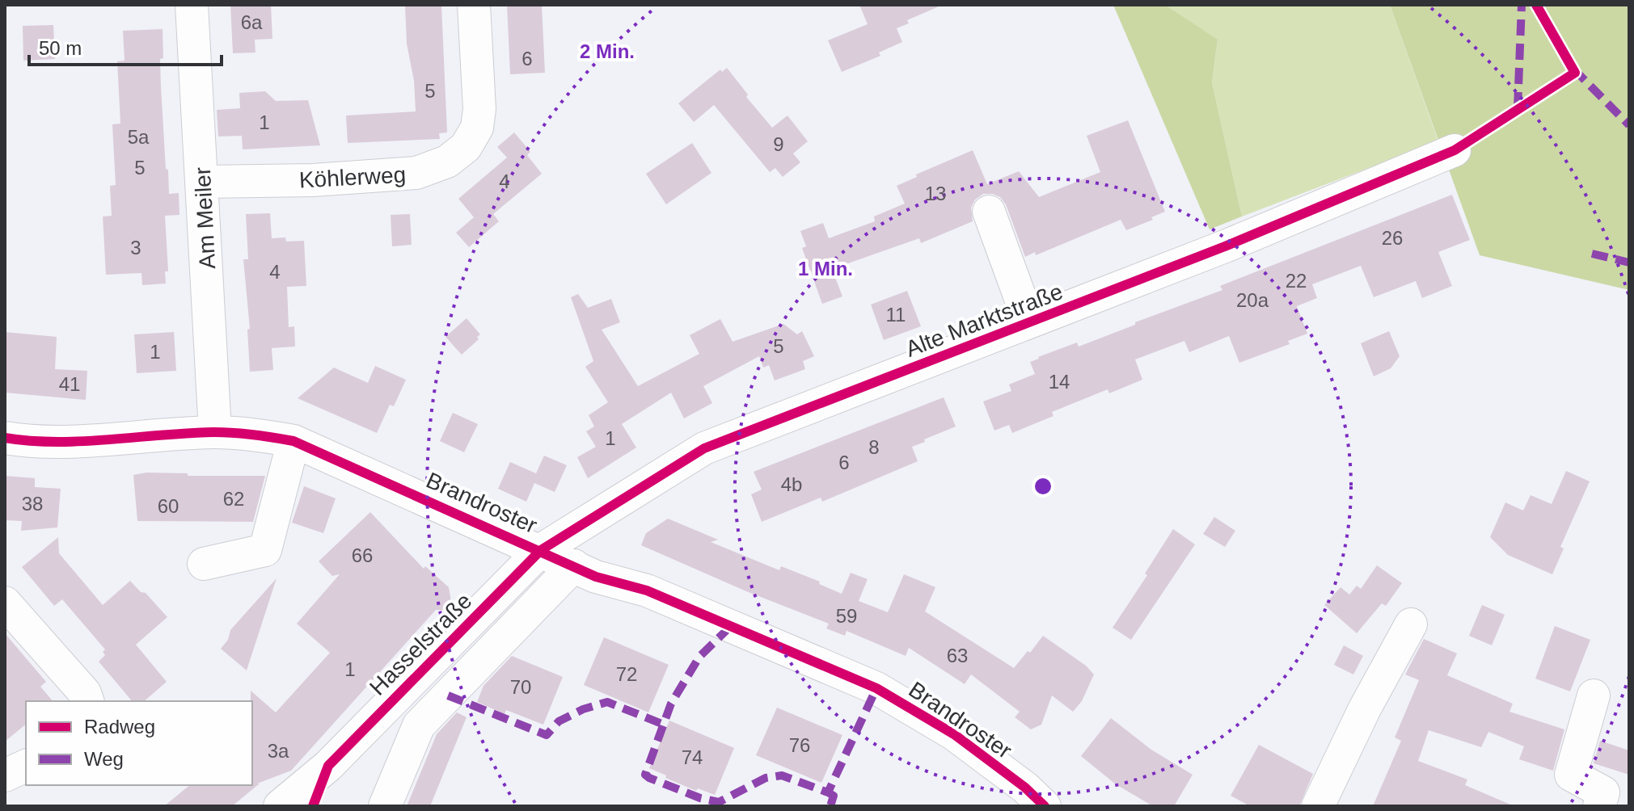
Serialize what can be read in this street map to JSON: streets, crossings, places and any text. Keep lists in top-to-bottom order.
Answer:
{
  "streets": {
    "street": [
      "Köhlerweg",
      "Am Meiler",
      "Alte Marktstraße",
      "Brandroster",
      "Hasselstraße"
    ]
  },
  "crossings": [
    ["Köhlerweg", "Am Meiler"],
    ["Am Meiler", "Brandroster"],
    ["Alte Marktstraße", "Brandroster"],
    ["Alte Marktstraße", "Hasselstraße"],
    ["Brandroster", "Hasselstraße"]
  ],
  "house_numbers": [
    "6a",
    "6",
    "5",
    "1",
    "5a",
    "9",
    "5",
    "4",
    "13",
    "26",
    "3",
    "4",
    "22",
    "20a",
    "11",
    "5",
    "1",
    "14",
    "41",
    "1",
    "8",
    "6",
    "4b",
    "62",
    "38",
    "60",
    "66",
    "59",
    "63",
    "1",
    "72",
    "70",
    "76",
    "3a",
    "74"
  ],
  "legend": ["Radweg", "Weg"],
  "scale_bar": "50 m",
  "rings": ["2 Min.", "1 Min."]
}
